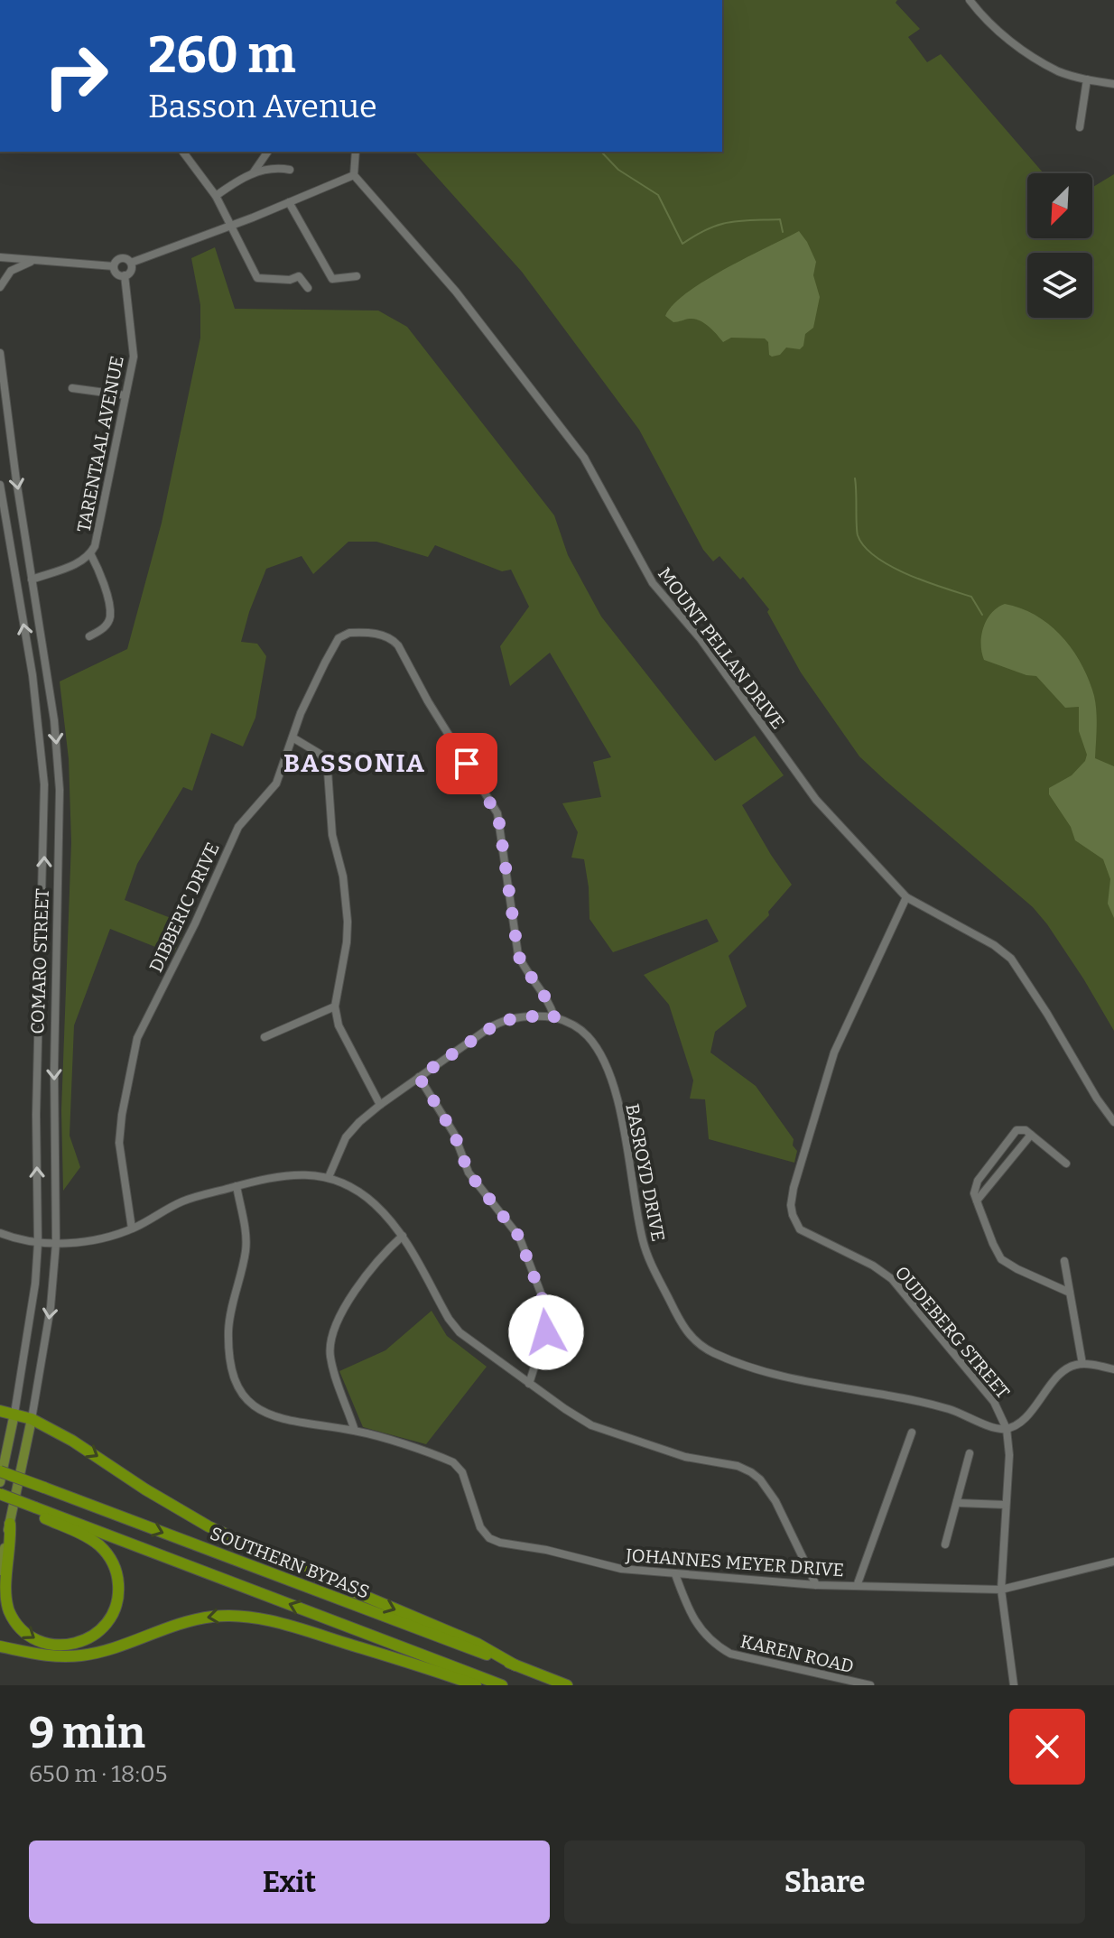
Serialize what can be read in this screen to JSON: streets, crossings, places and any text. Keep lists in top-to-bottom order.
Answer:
{
  "streets": {
    "highway": ["SOUTHERN BYPASS"],
    "main road": ["COMARO STREET"],
    "street": [
      "TARENTAAL AVENUE",
      "MOUNT PELLAN DRIVE",
      "DIBBERIC DRIVE",
      "BASROYD DRIVE",
      "OUDEBERG STREET",
      "JOHANNES MEYER DRIVE",
      "KAREN ROAD"
    ]
  },
  "crossings": [
    ["TARENTAAL AVENUE", "COMARO STREET"],
    ["MOUNT PELLAN DRIVE", "OUDEBERG STREET"],
    ["DIBBERIC DRIVE", "BASROYD DRIVE"],
    ["BASROYD DRIVE", "OUDEBERG STREET"],
    ["OUDEBERG STREET", "JOHANNES MEYER DRIVE"],
    ["JOHANNES MEYER DRIVE", "KAREN ROAD"]
  ],
  "districts": ["BASSONIA"],
  "north": "bottom left",
  "page": {
    "turn": ["260 m", "Basson Avenue"],
    "heading": ["9 min", "650 m · 18:05"],
    "buttons": ["Exit", "Share"]
  }
}
